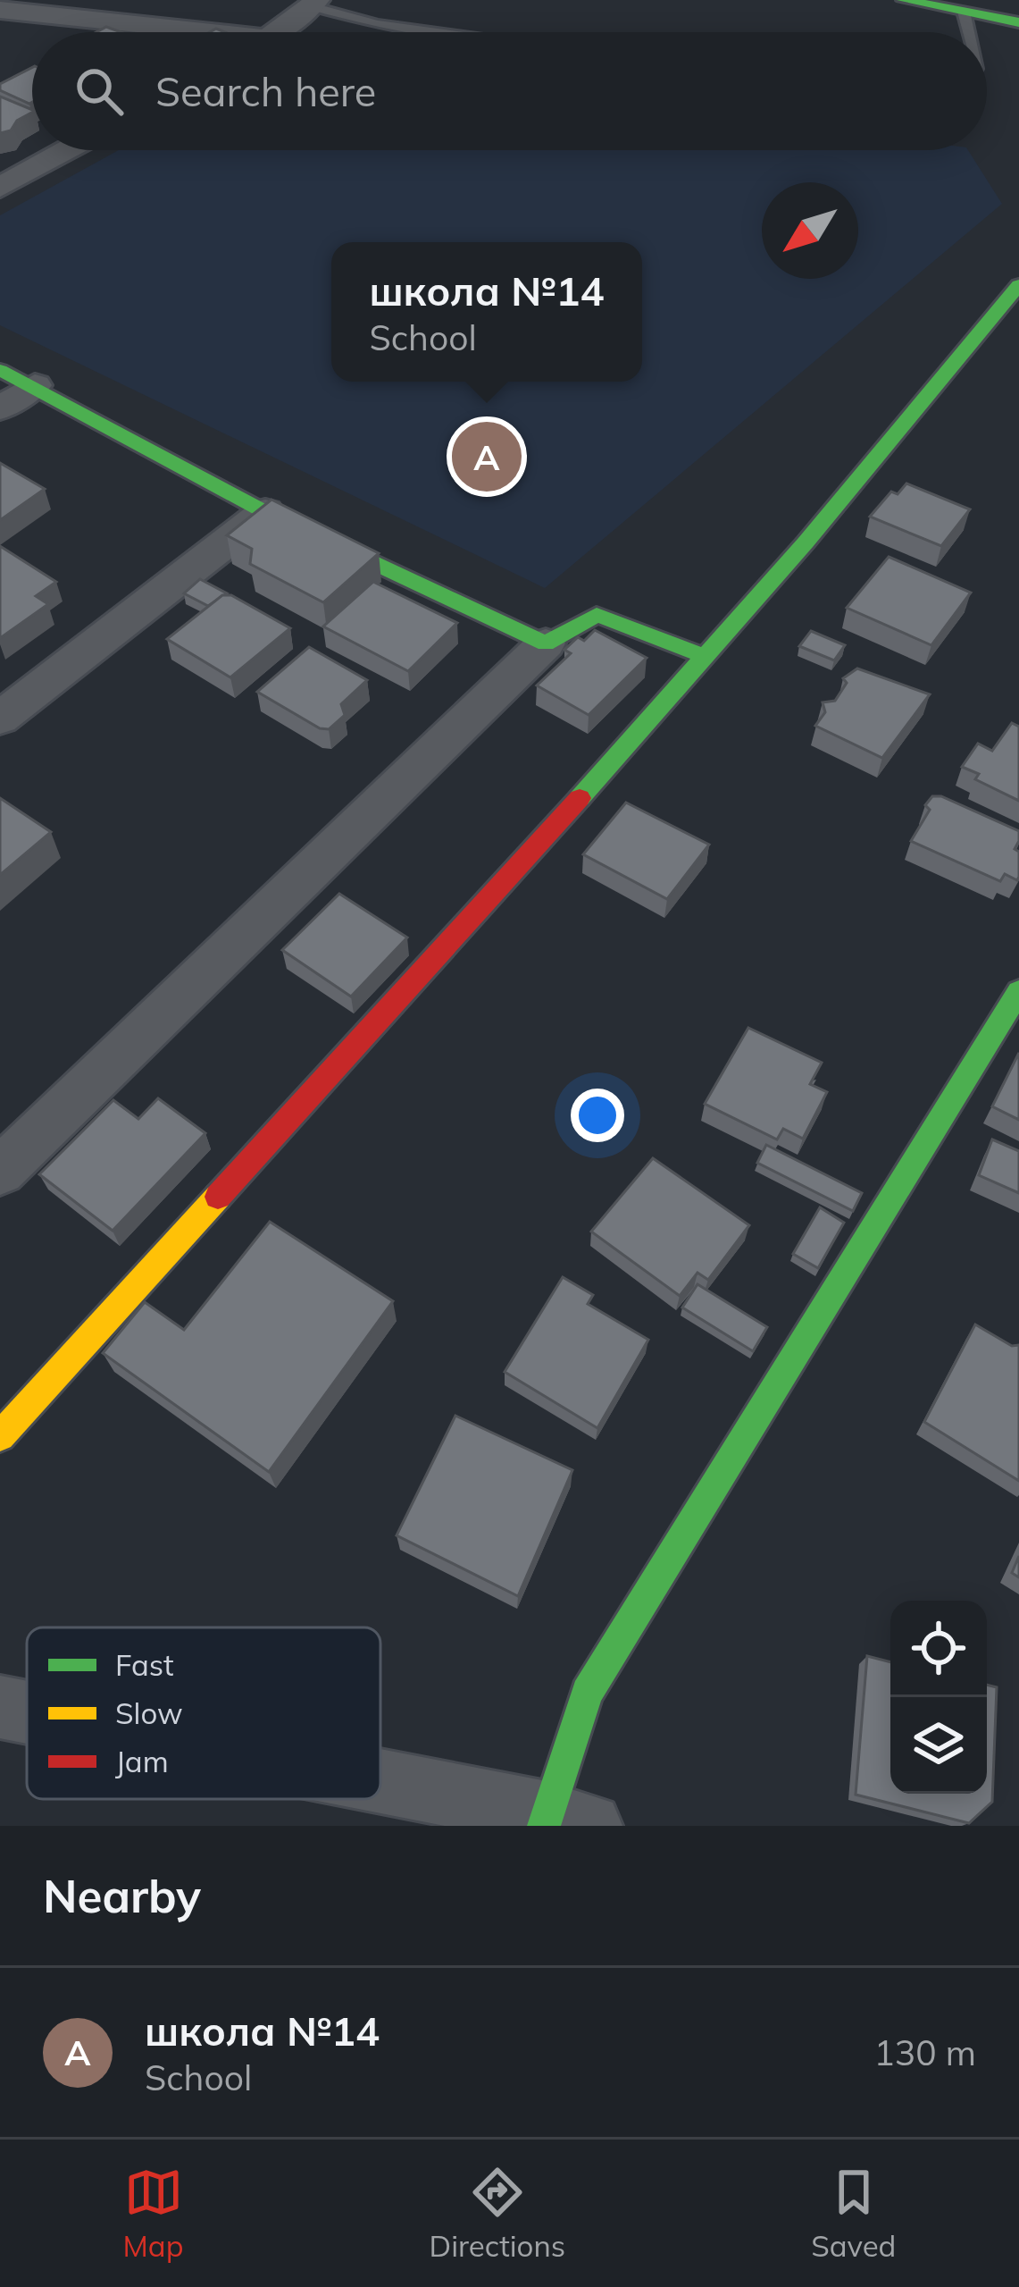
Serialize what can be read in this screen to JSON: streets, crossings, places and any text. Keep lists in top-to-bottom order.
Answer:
{
  "legend": ["Fast", "Slow", "Jam"],
  "north": "bottom left",
  "page": {
    "search": "Search here",
    "popup": ["школа №14", "School"],
    "pins": "A",
    "heading": "Nearby",
    "list": [
      {
        "mark": "A",
        "name": "школа №14",
        "note": "School",
        "value": "130 m"
      }
    ],
    "nav": ["Map", "Directions", "Saved"]
  }
}
